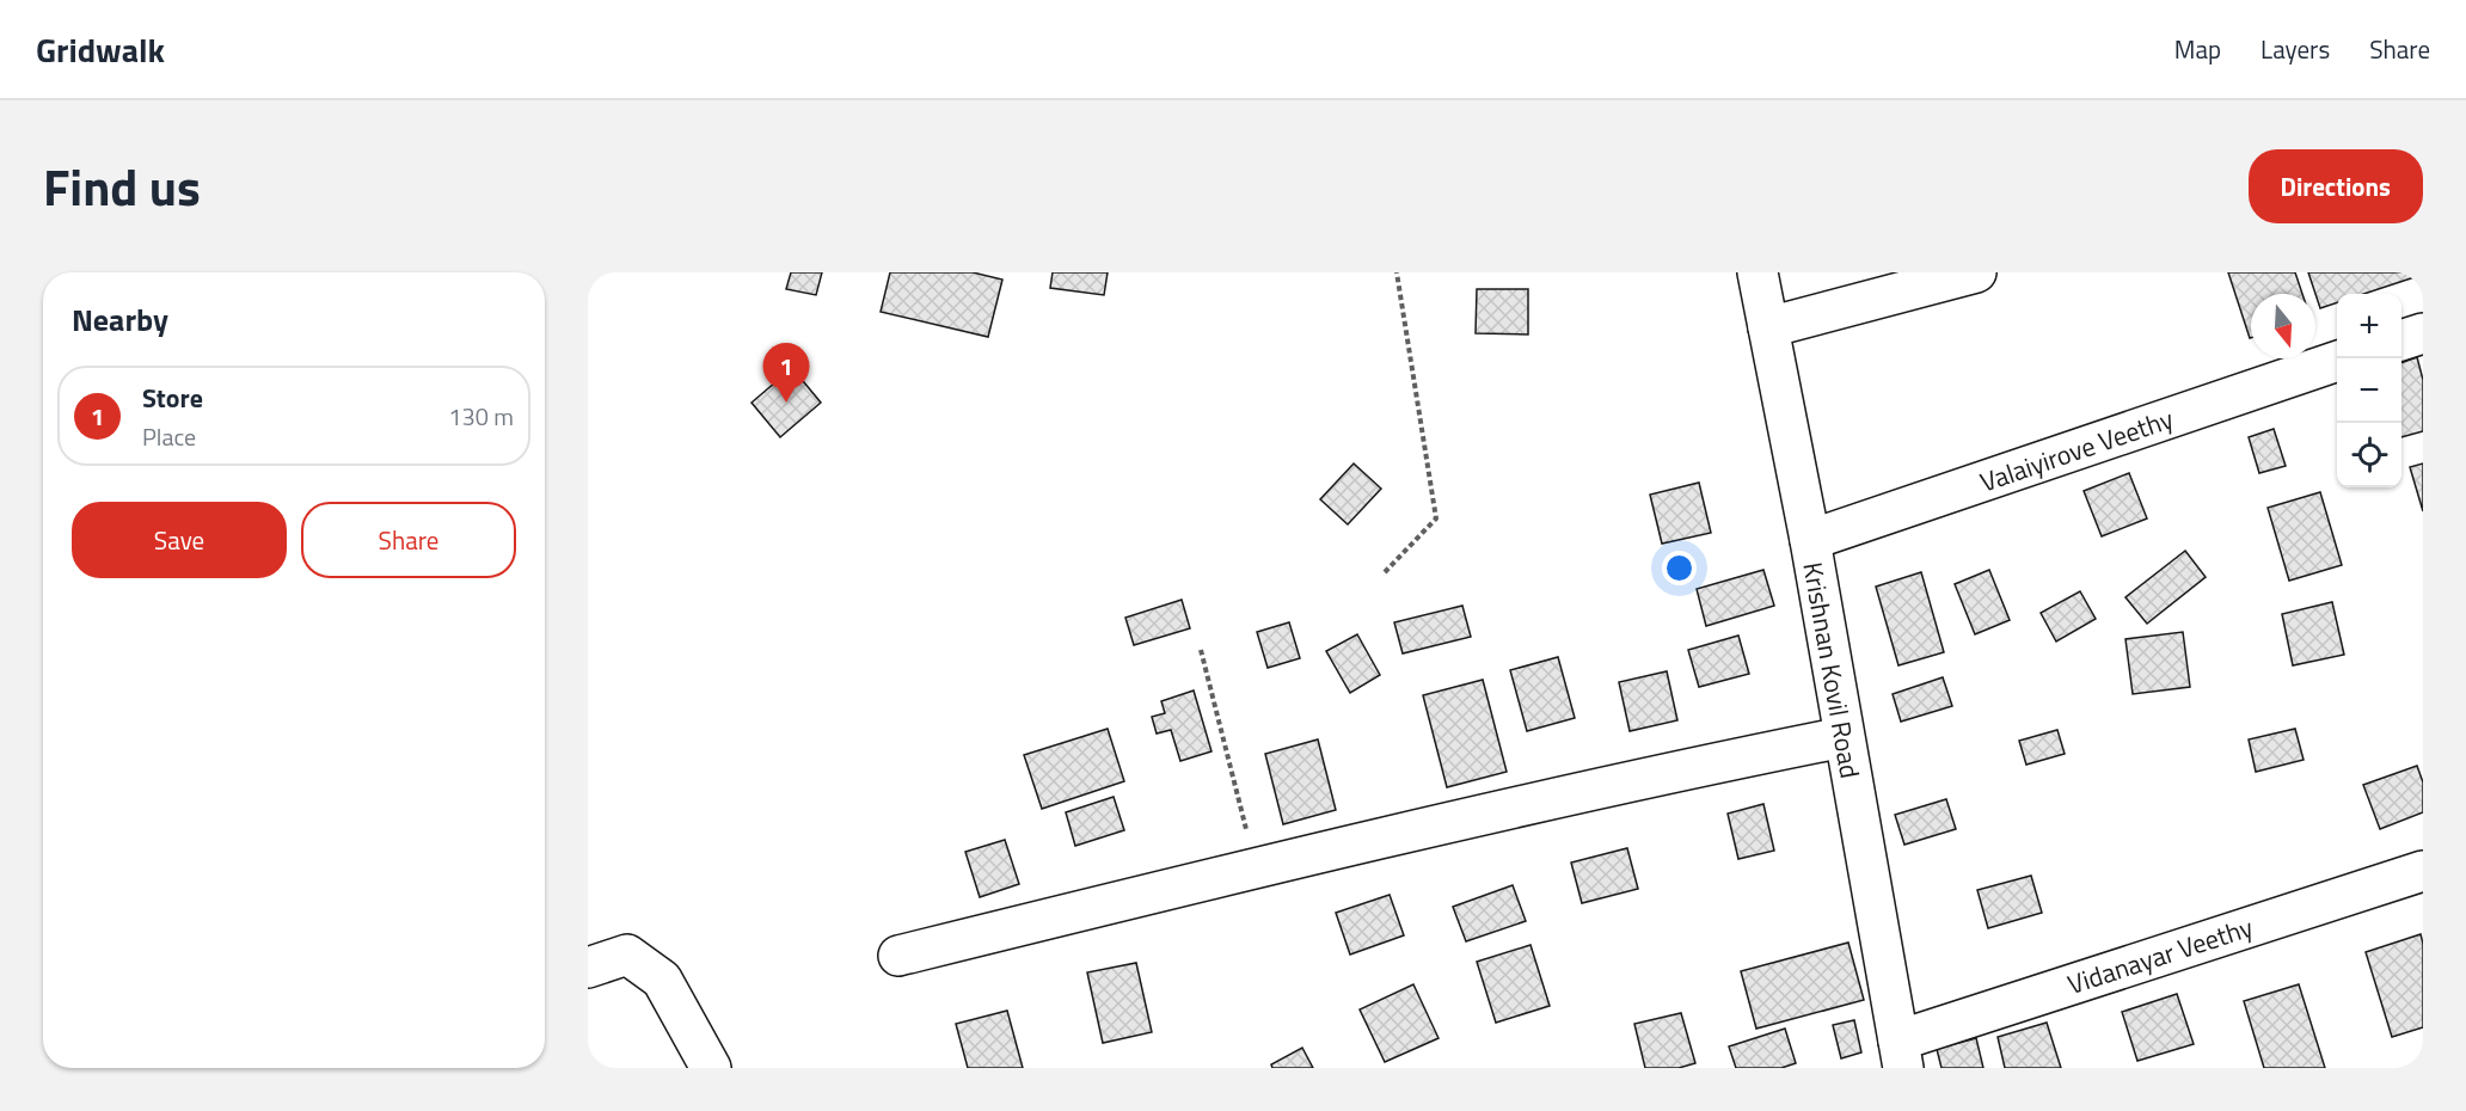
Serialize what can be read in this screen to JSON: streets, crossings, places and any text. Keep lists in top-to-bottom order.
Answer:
{
  "streets": {
    "street": ["Valaiyirove Veethy", "Krishnan Kovil Road", "Vidanayar Veethy"]
  },
  "crossings": [
    ["Valaiyirove Veethy", "Krishnan Kovil Road"],
    ["Krishnan Kovil Road", "Vidanayar Veethy"]
  ],
  "north": "bottom",
  "page": {
    "header": "Gridwalk",
    "nav": ["Map", "Layers", "Share"],
    "title": "Find us",
    "buttons": [
      "Directions",
      ["Save", "Share"]
    ],
    "heading": "Nearby",
    "map_buttons": ["+", "−"],
    "pins": "1",
    "list": [
      {
        "mark": "1",
        "name": "Store",
        "note": "Place",
        "value": "130 m"
      }
    ]
  }
}
